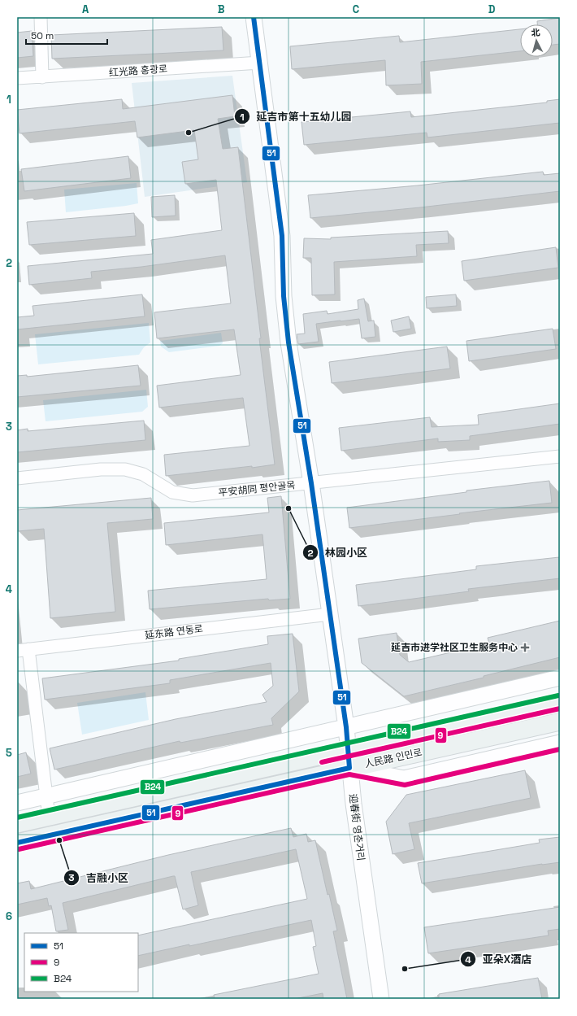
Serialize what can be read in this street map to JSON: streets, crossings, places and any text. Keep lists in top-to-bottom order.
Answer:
{
  "streets": {
    "main road": ["人民路 인민로"],
    "street": [
      "红光路 홍광로",
      "平安胡同 평안골목",
      "延东路 연동로",
      "迎春街 영춘거리"
    ]
  },
  "crossings": [
    ["红光路 홍광로", "迎春街 영춘거리"],
    ["平安胡同 평안골목", "迎春街 영춘거리"],
    ["延东路 연동로", "迎春街 영춘거리"],
    ["人民路 인민로", "迎春街 영춘거리"]
  ],
  "places": {
    "other": [
      "延吉市第十五幼儿园",
      "林园小区",
      "吉融小区",
      "亚朵X酒店"
    ],
    "health": ["延吉市进学社区卫生服务中心"]
  },
  "lines": ["transit line 51", "transit line B24", "transit line 9"],
  "legend": ["51", "9", "B24"],
  "scale_bar": "50 m",
  "north": "top",
  "grid": {
    "columns": [
      "A",
      "B",
      "C",
      "D"
    ],
    "rows": [
      "1",
      "2",
      "3",
      "4",
      "5",
      "6"
    ]
  }
}
